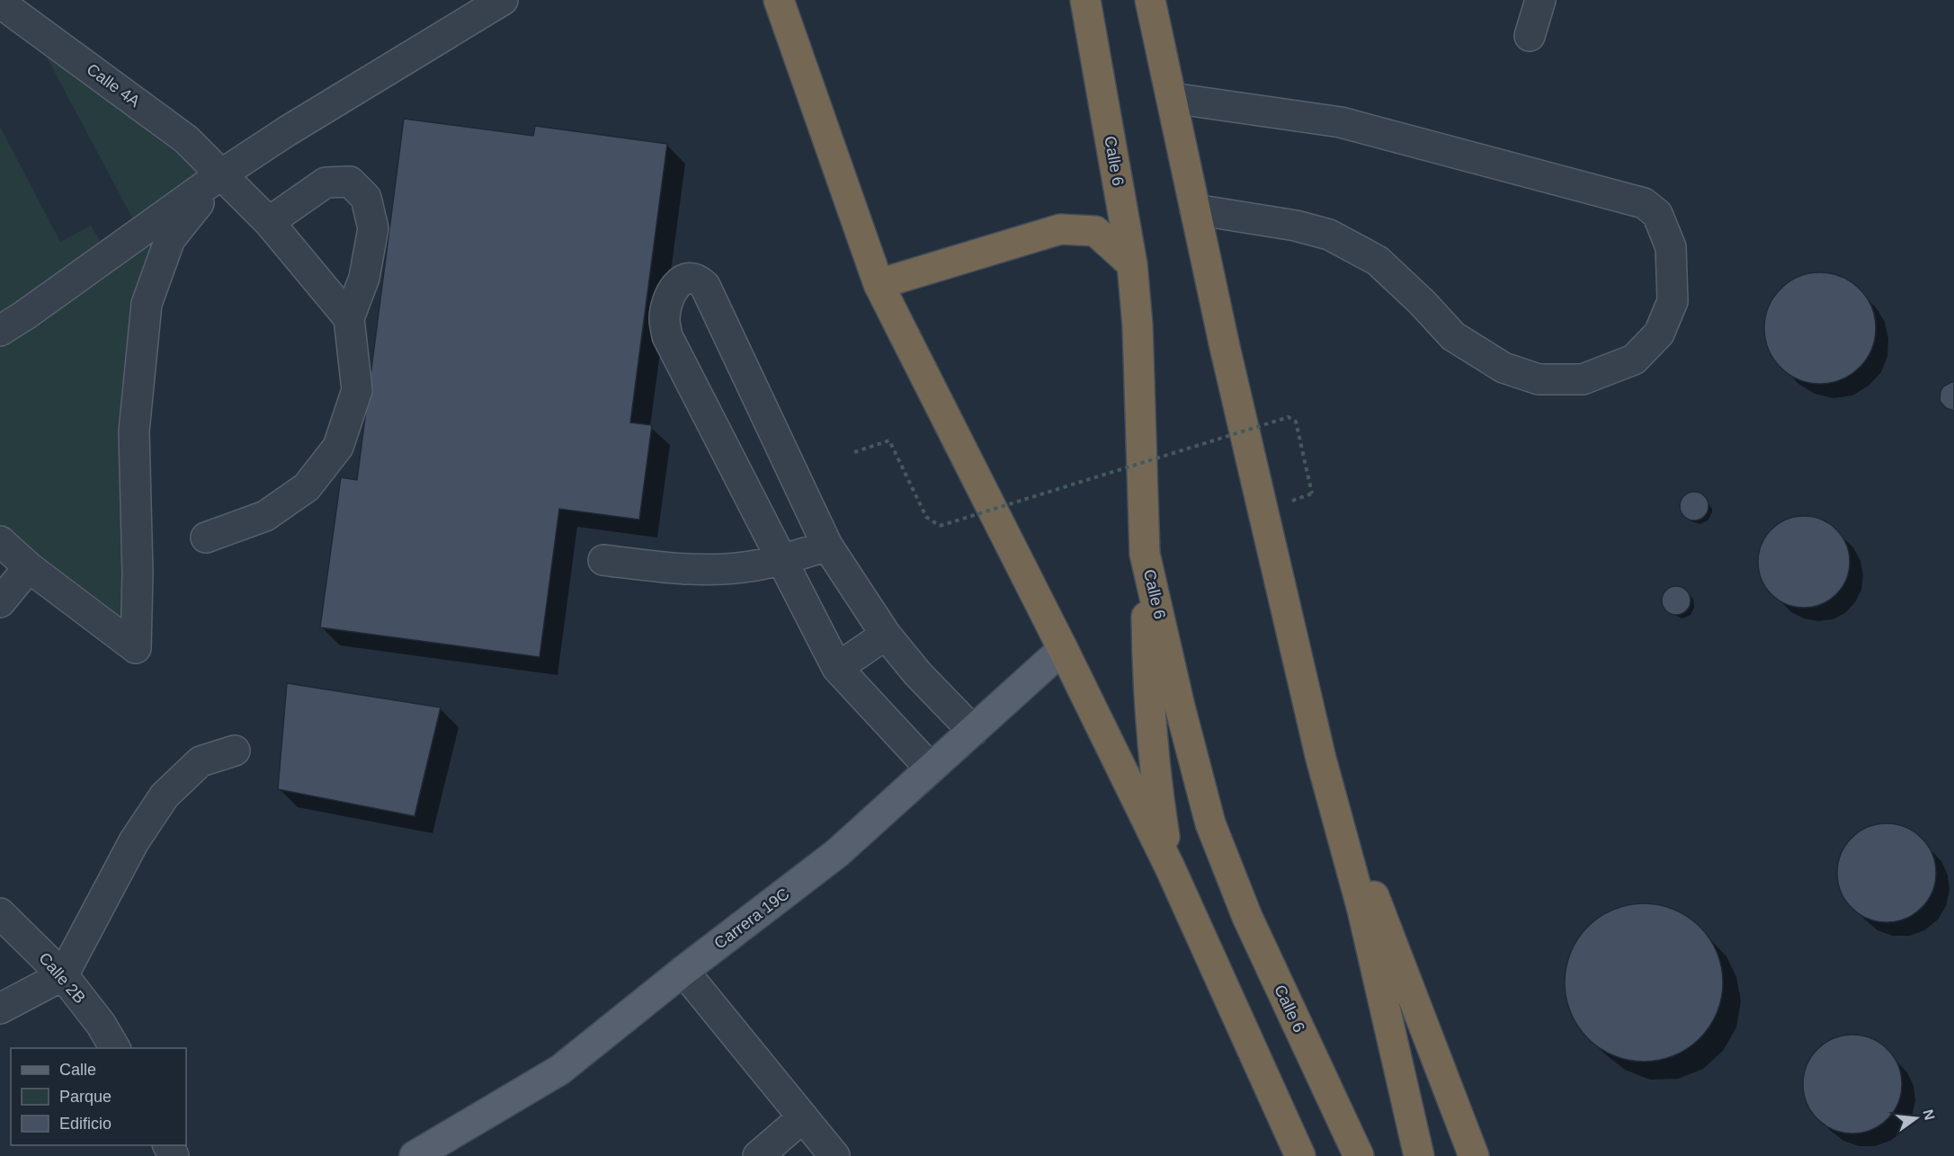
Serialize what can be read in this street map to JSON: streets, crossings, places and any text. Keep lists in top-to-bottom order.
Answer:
{
  "streets": {
    "highway": ["Calle 6"],
    "main road": ["Carrera 19C"],
    "street": ["Calle 4A", "Calle 2B"]
  },
  "legend": ["Calle", "Parque", "Edificio"],
  "north": "right"
}
